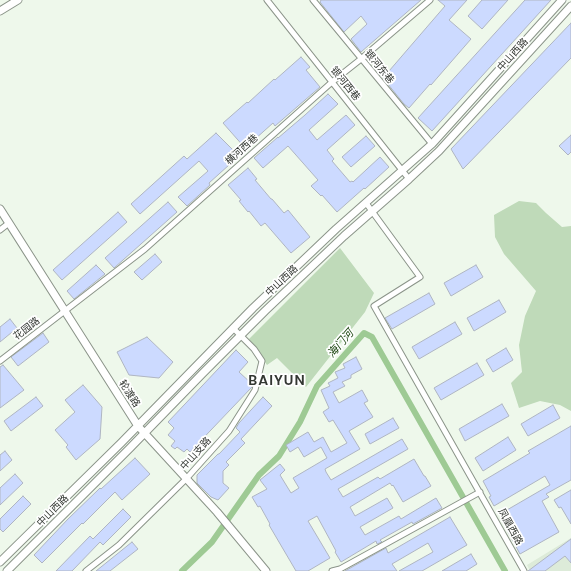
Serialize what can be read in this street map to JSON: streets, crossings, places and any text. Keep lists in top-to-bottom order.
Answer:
{
  "streets": {
    "main road": ["中山西路", "轮渡路"],
    "street": [
      "银河东巷",
      "银河西巷",
      "横河西巷",
      "花园路",
      "中山支路",
      "凤凰西路"
    ]
  },
  "crossings": [
    ["中山西路", "银河东巷"],
    ["中山西路", "银河西巷"],
    ["中山西路", "轮渡路"],
    ["中山西路", "中山支路"],
    ["中山西路", "凤凰西路"],
    ["银河东巷", "横河西巷"],
    ["银河西巷", "横河西巷"],
    ["横河西巷", "花园路"],
    ["横河西巷", "轮渡路"],
    ["花园路", "轮渡路"],
    ["轮渡路", "中山支路"]
  ],
  "districts": ["BAIYUN"],
  "water": ["海门河"]
}
